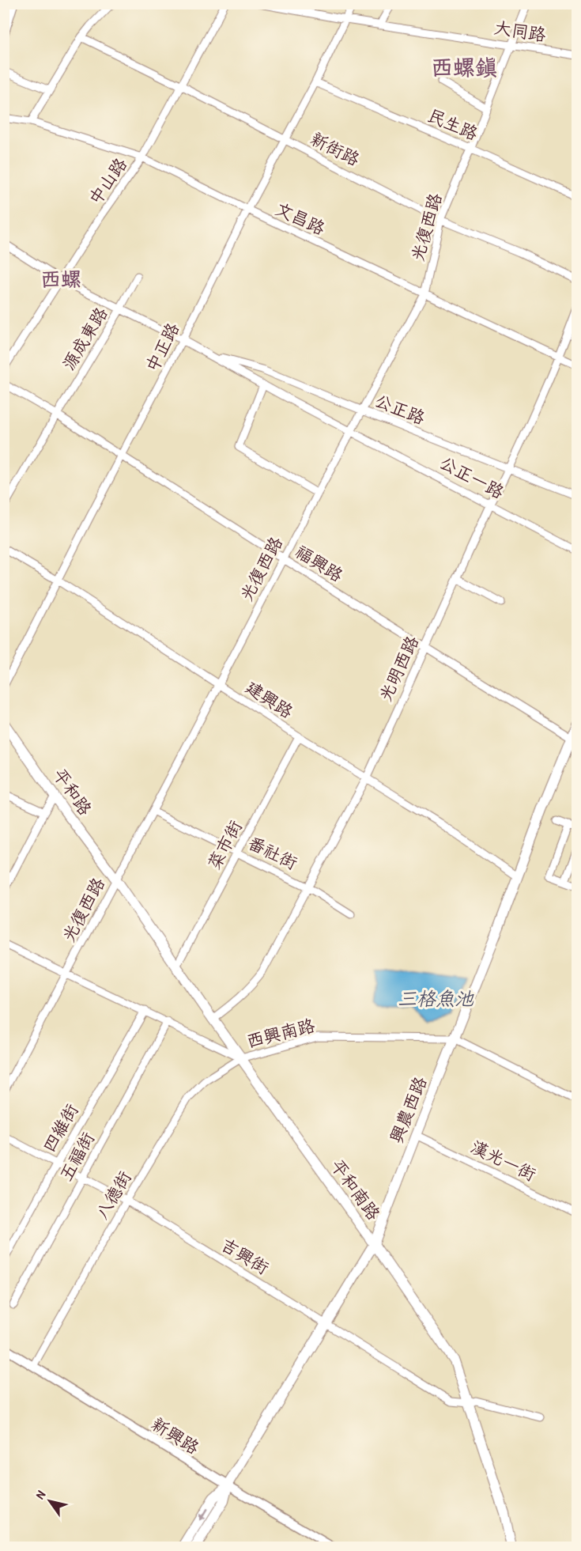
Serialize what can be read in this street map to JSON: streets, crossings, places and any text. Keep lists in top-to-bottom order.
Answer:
{
  "streets": {
    "main road": ["平和路", "興農西路", "平和南路"],
    "street": [
      "大同路",
      "民生路",
      "新街路",
      "中山路",
      "文昌路",
      "光復西路",
      "源成東路",
      "中正路",
      "公正路",
      "公正一路",
      "福興路",
      "光明西路",
      "建興路",
      "菜市街",
      "番社街",
      "西興南路",
      "四維街",
      "五福街",
      "漢光一街",
      "八德街",
      "吉興街",
      "新興路"
    ]
  },
  "crossings": [
    ["大同路", "光復西路"],
    ["大同路", "中正路"],
    ["民生路", "光復西路"],
    ["民生路", "中正路"],
    ["新街路", "中山路"],
    ["新街路", "光復西路"],
    ["新街路", "中正路"],
    ["中山路", "文昌路"],
    ["中山路", "公正路"],
    ["文昌路", "光復西路"],
    ["文昌路", "中正路"],
    ["文昌路", "光明西路"],
    ["光復西路", "公正路"],
    ["光復西路", "公正一路"],
    ["光復西路", "福興路"],
    ["光復西路", "建興路"],
    ["光復西路", "平和路"],
    ["光復西路", "番社街"],
    ["光復西路", "西興南路"],
    ["光復西路", "平和南路"],
    ["源成東路", "公正路"],
    ["源成東路", "福興路"],
    ["中正路", "公正路"],
    ["中正路", "福興路"],
    ["中正路", "建興路"],
    ["公正路", "公正一路"],
    ["公正路", "光明西路"],
    ["公正一路", "光明西路"],
    ["福興路", "光明西路"],
    ["福興路", "興農西路"],
    ["光明西路", "建興路"],
    ["光明西路", "番社街"],
    ["光明西路", "平和南路"],
    ["建興路", "菜市街"],
    ["建興路", "興農西路"],
    ["平和路", "平和南路"],
    ["菜市街", "番社街"],
    ["菜市街", "平和南路"],
    ["西興南路", "興農西路"],
    ["西興南路", "四維街"],
    ["西興南路", "五福街"],
    ["西興南路", "平和南路"],
    ["西興南路", "八德街"],
    ["興農西路", "漢光一街"],
    ["興農西路", "平和南路"],
    ["興農西路", "吉興街"],
    ["興農西路", "新興路"],
    ["四維街", "吉興街"],
    ["五福街", "吉興街"],
    ["平和南路", "八德街"],
    ["平和南路", "吉興街"],
    ["八德街", "吉興街"],
    ["八德街", "新興路"]
  ],
  "districts": ["西螺鎮", "西螺"],
  "water": ["三格魚池"],
  "north": "top left"
}
